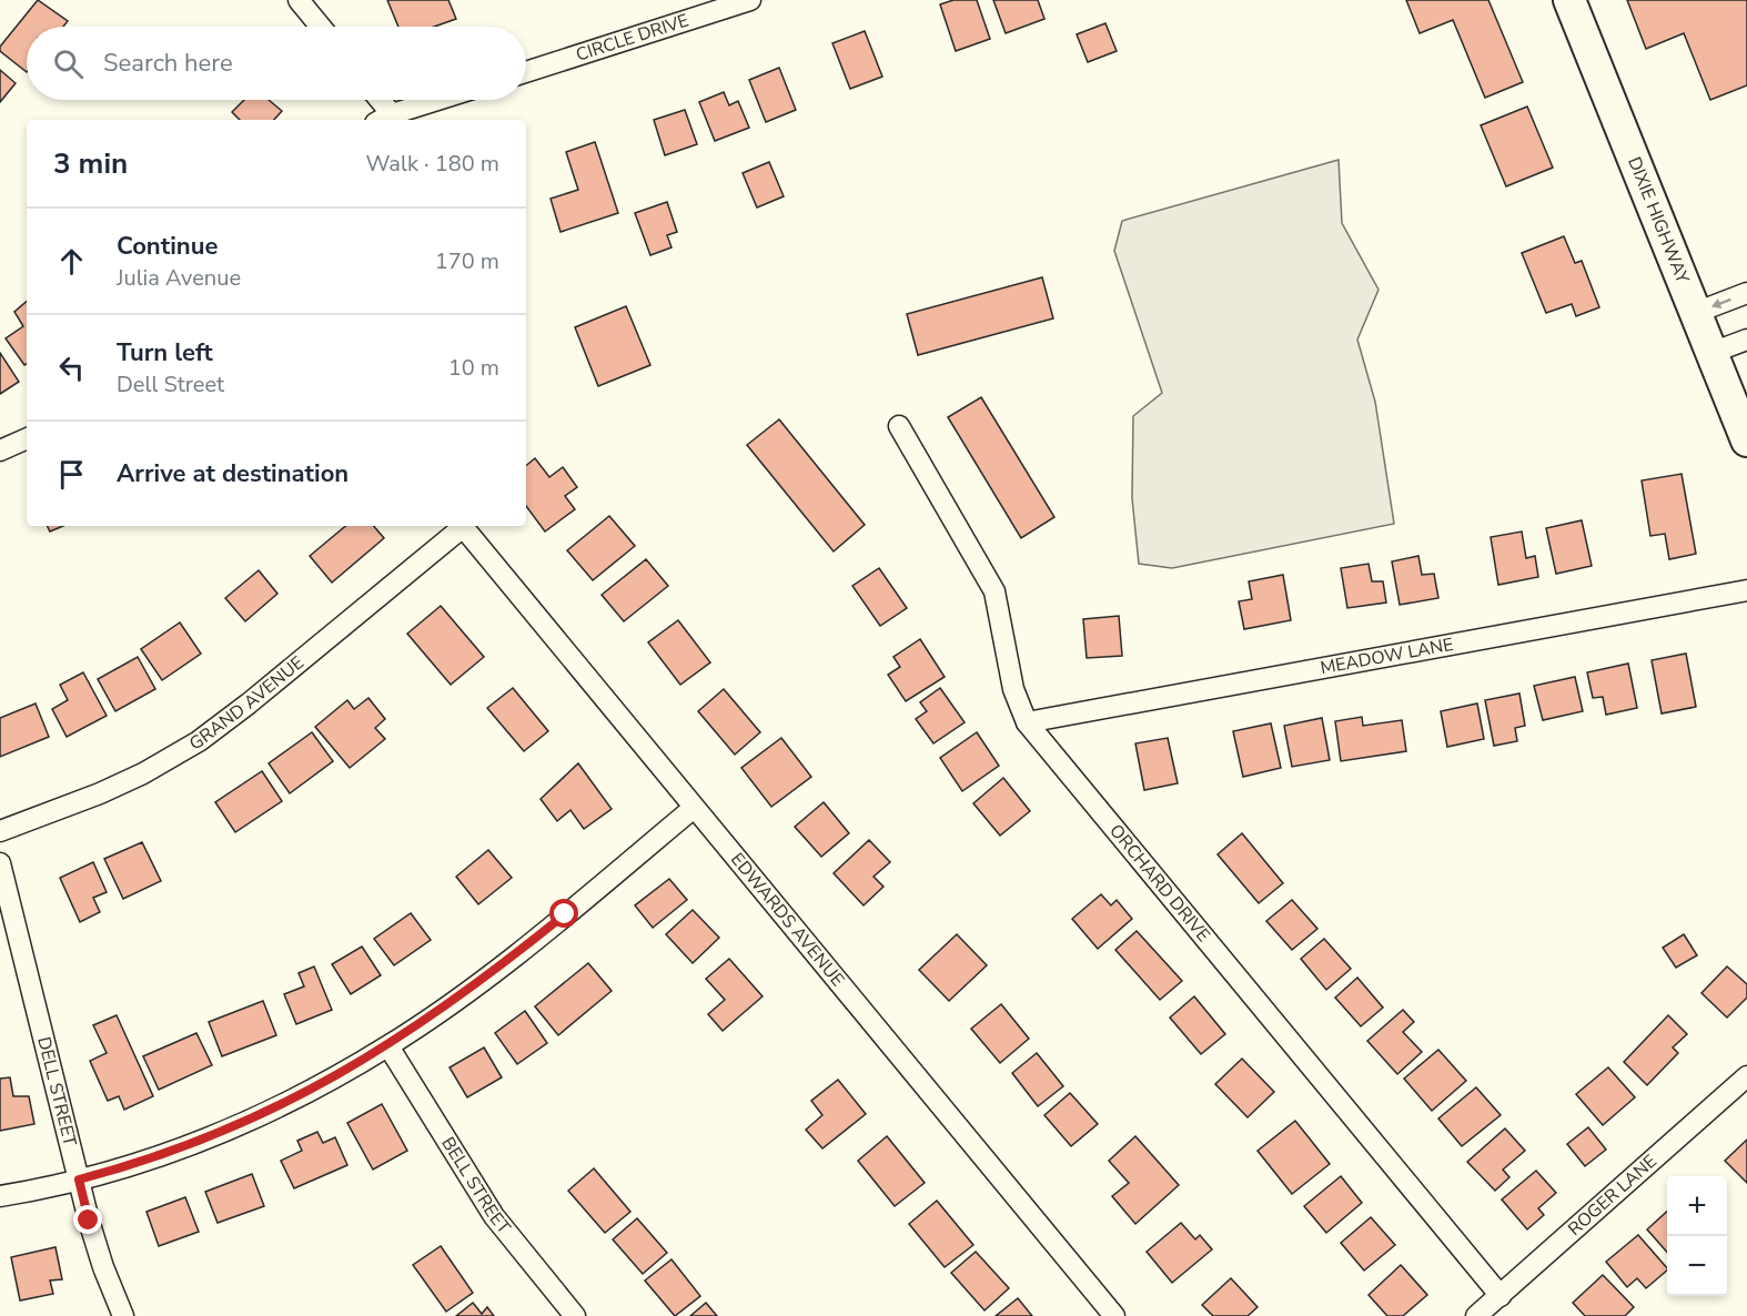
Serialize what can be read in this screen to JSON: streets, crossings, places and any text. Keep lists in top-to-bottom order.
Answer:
{
  "streets": {
    "main road": ["DIXIE HIGHWAY"],
    "street": [
      "CIRCLE DRIVE",
      "MEADOW LANE",
      "GRAND AVENUE",
      "ORCHARD DRIVE",
      "EDWARDS AVENUE",
      "DELL STREET",
      "BELL STREET",
      "ROGER LANE"
    ]
  },
  "crossings": [
    ["MEADOW LANE", "ORCHARD DRIVE"],
    ["ORCHARD DRIVE", "ROGER LANE"]
  ],
  "page": {
    "search": "Search here",
    "heading": ["3 min", "Walk · 180 m"],
    "list": [
      ["Continue", "Julia Avenue", "170 m"],
      ["Turn left", "Dell Street", "10 m"],
      "Arrive at destination"
    ],
    "map_buttons": ["+", "−"]
  }
}
